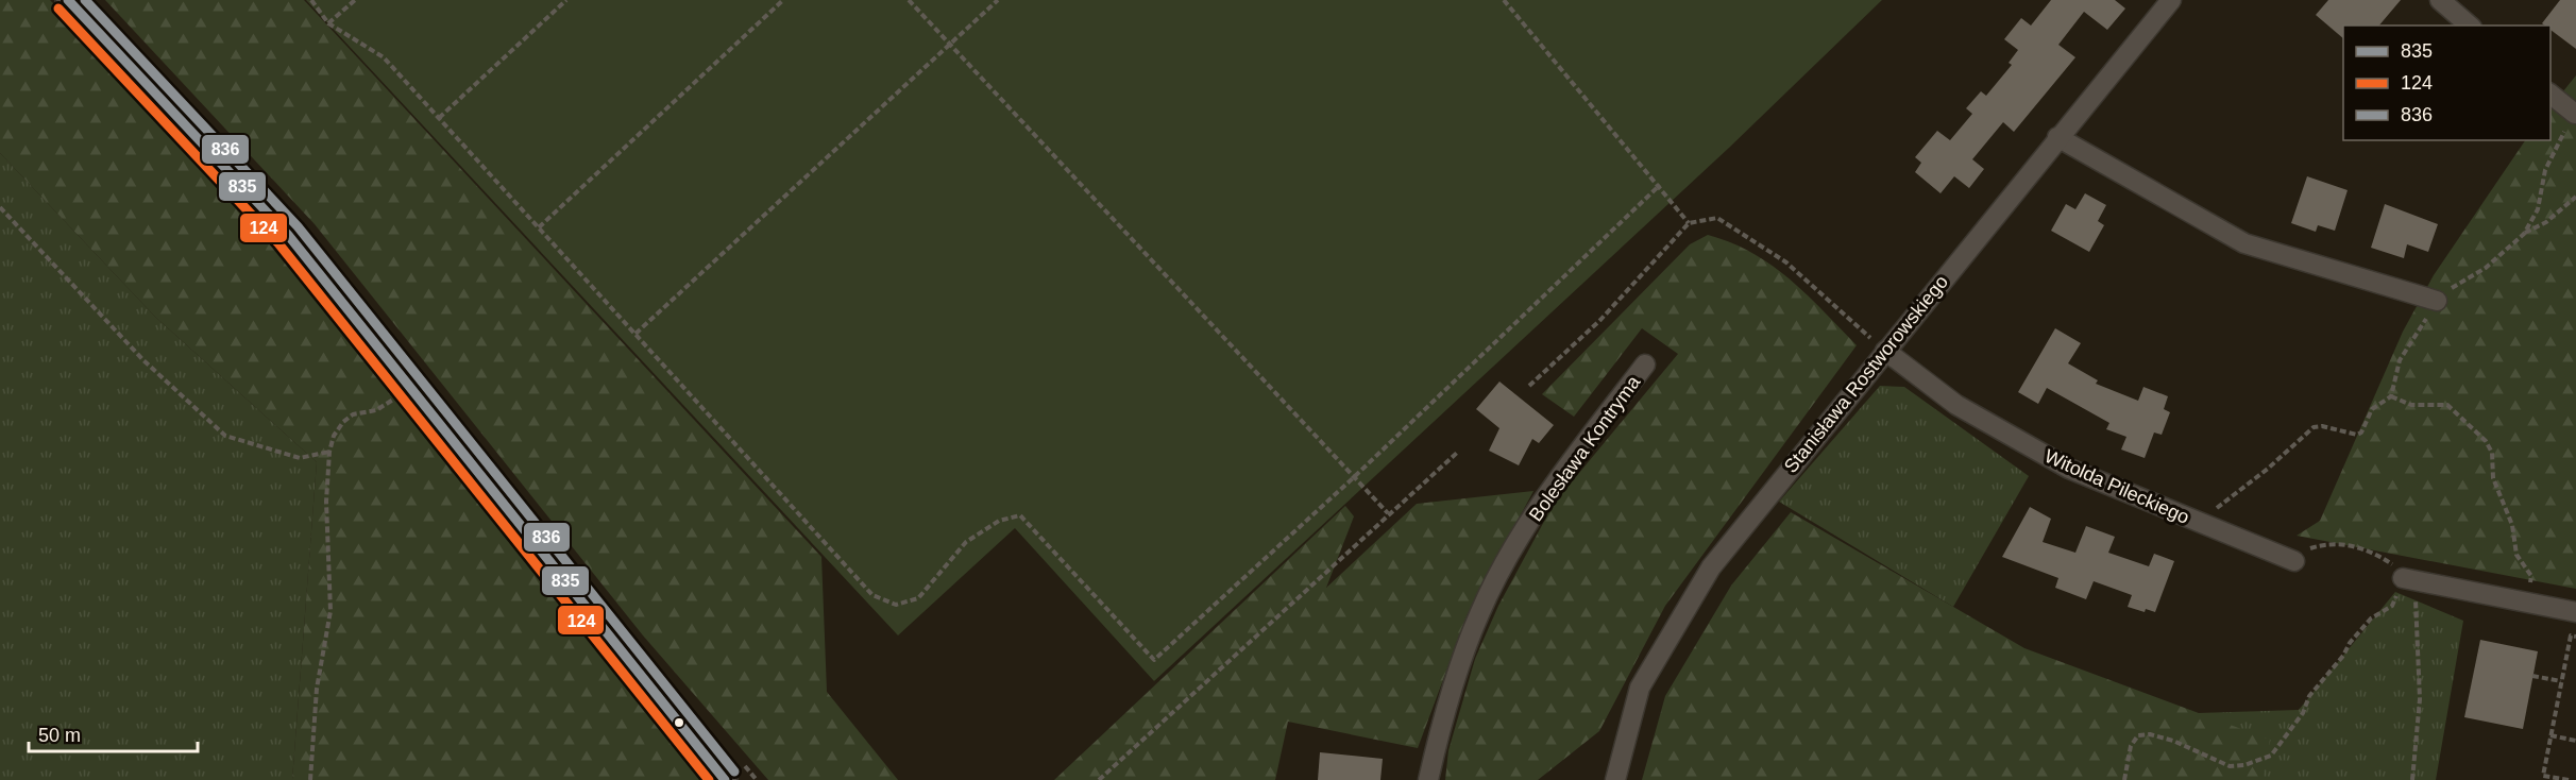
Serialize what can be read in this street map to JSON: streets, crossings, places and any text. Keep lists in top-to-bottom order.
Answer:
{
  "streets": {
    "street": ["Stanisława Rostworowskiego", "Bolesława Kontryma", "Witolda Pileckiego"]
  },
  "crossings": [
    ["Stanisława Rostworowskiego", "Witolda Pileckiego"]
  ],
  "lines": ["transit line 835", "transit line 836", "transit line 124"],
  "legend": ["835", "124", "836"],
  "scale_bar": "50 m"
}
